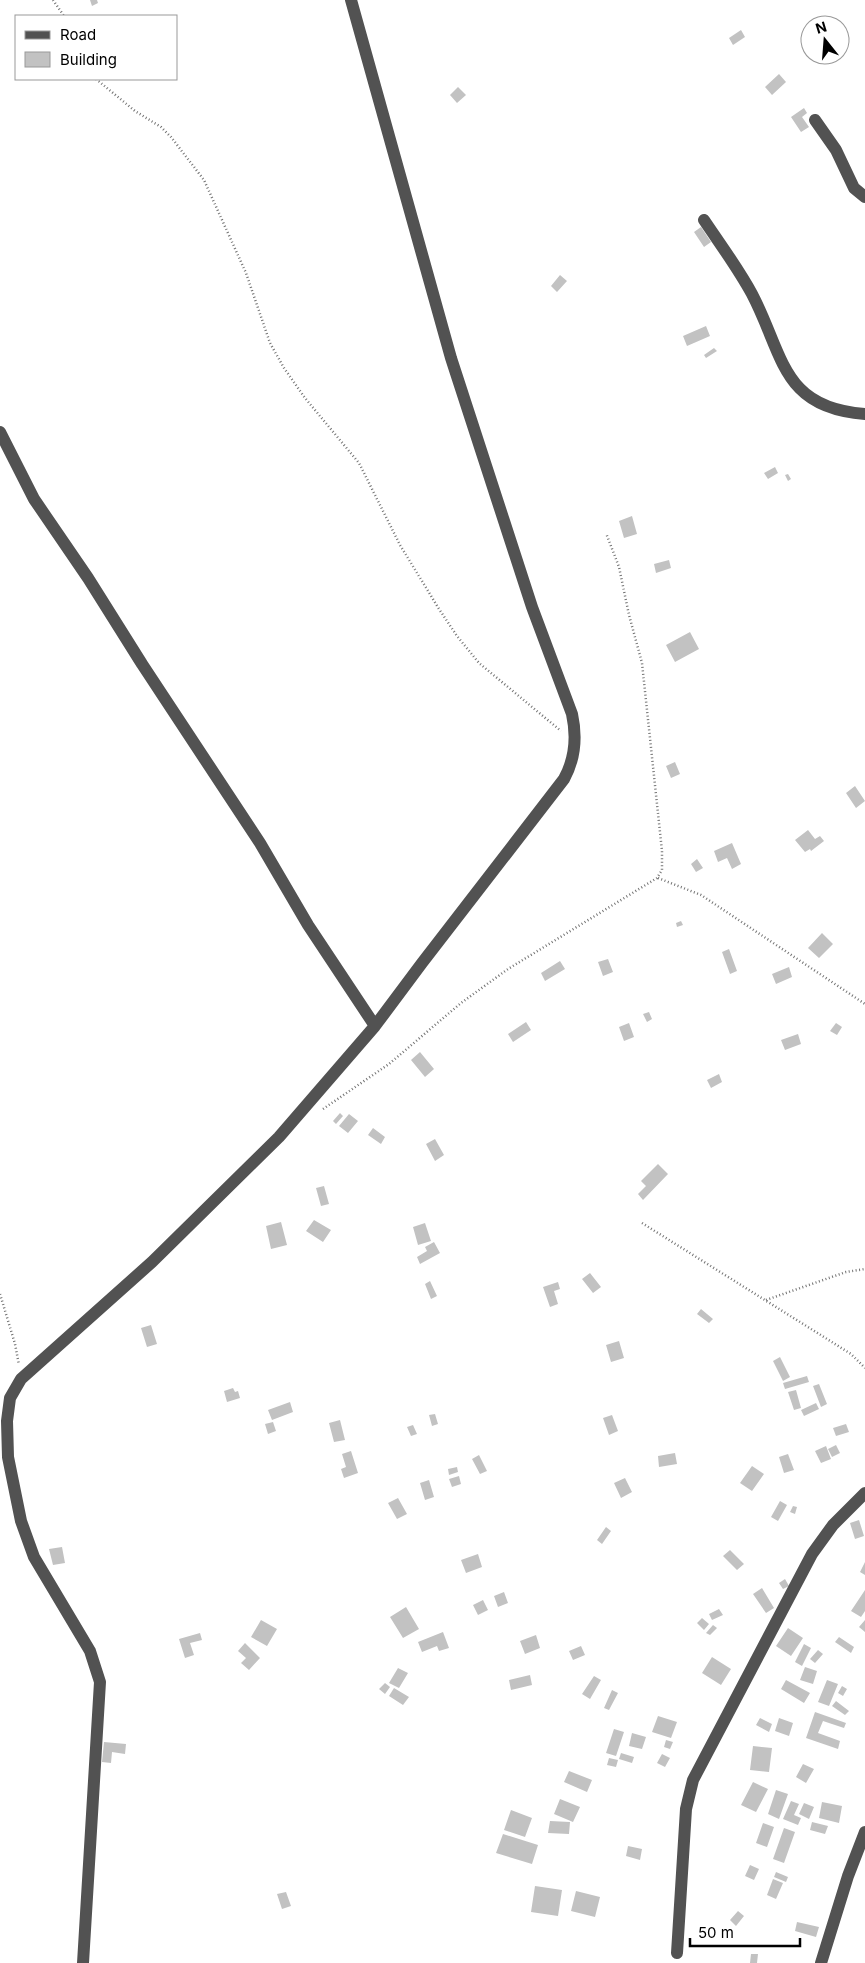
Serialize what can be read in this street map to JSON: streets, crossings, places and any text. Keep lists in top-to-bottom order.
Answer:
{
  "legend": ["Road", "Building"],
  "scale_bar": "50 m",
  "north": "top"
}
